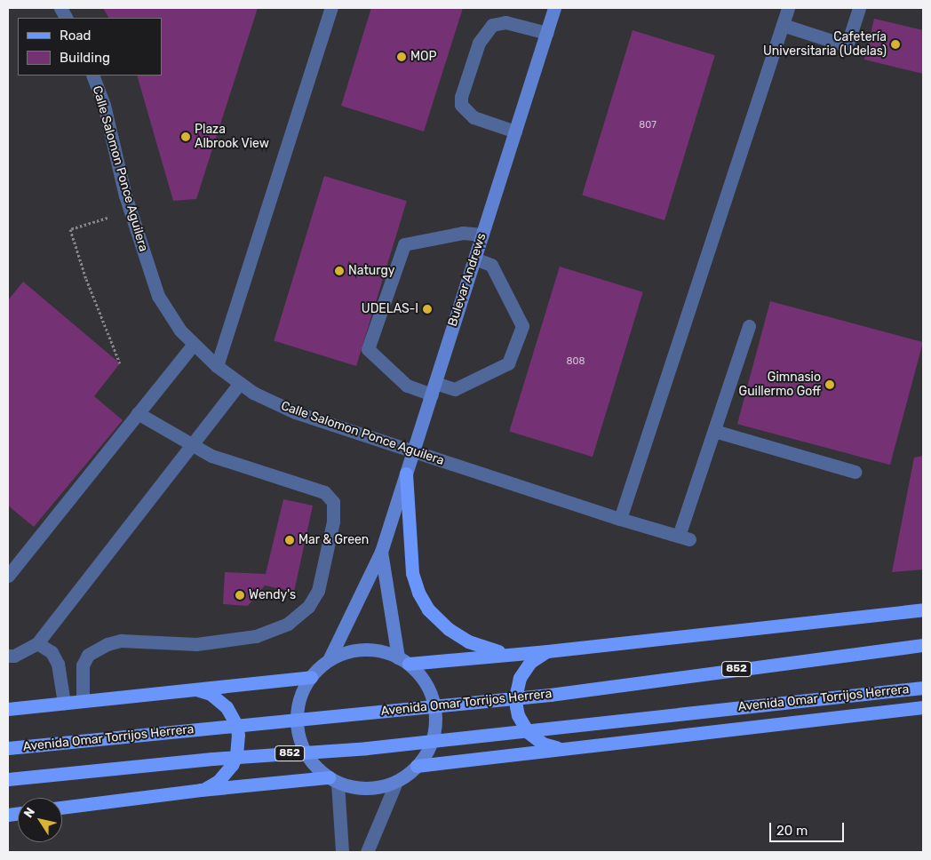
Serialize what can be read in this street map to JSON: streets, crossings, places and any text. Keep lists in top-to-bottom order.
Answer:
{
  "streets": {
    "main road": ["852", "Avenida Omar Torrijos Herrera"],
    "street": ["Calle Salomon Ponce Aguilera", "Bulevar Andrews"]
  },
  "crossings": [
    ["Calle Salomon Ponce Aguilera", "Bulevar Andrews"]
  ],
  "places": [
    "Cafetería Universitaria (Udelas)",
    "MOP",
    "Plaza Albrook View",
    "Naturgy",
    "UDELAS-I",
    "Gimnasio Guillermo Goff",
    "Mar & Green",
    "Wendy's"
  ],
  "house_numbers": ["807", "808"],
  "legend": ["Road", "Building"],
  "scale_bar": "20 m",
  "north": "top left"
}
